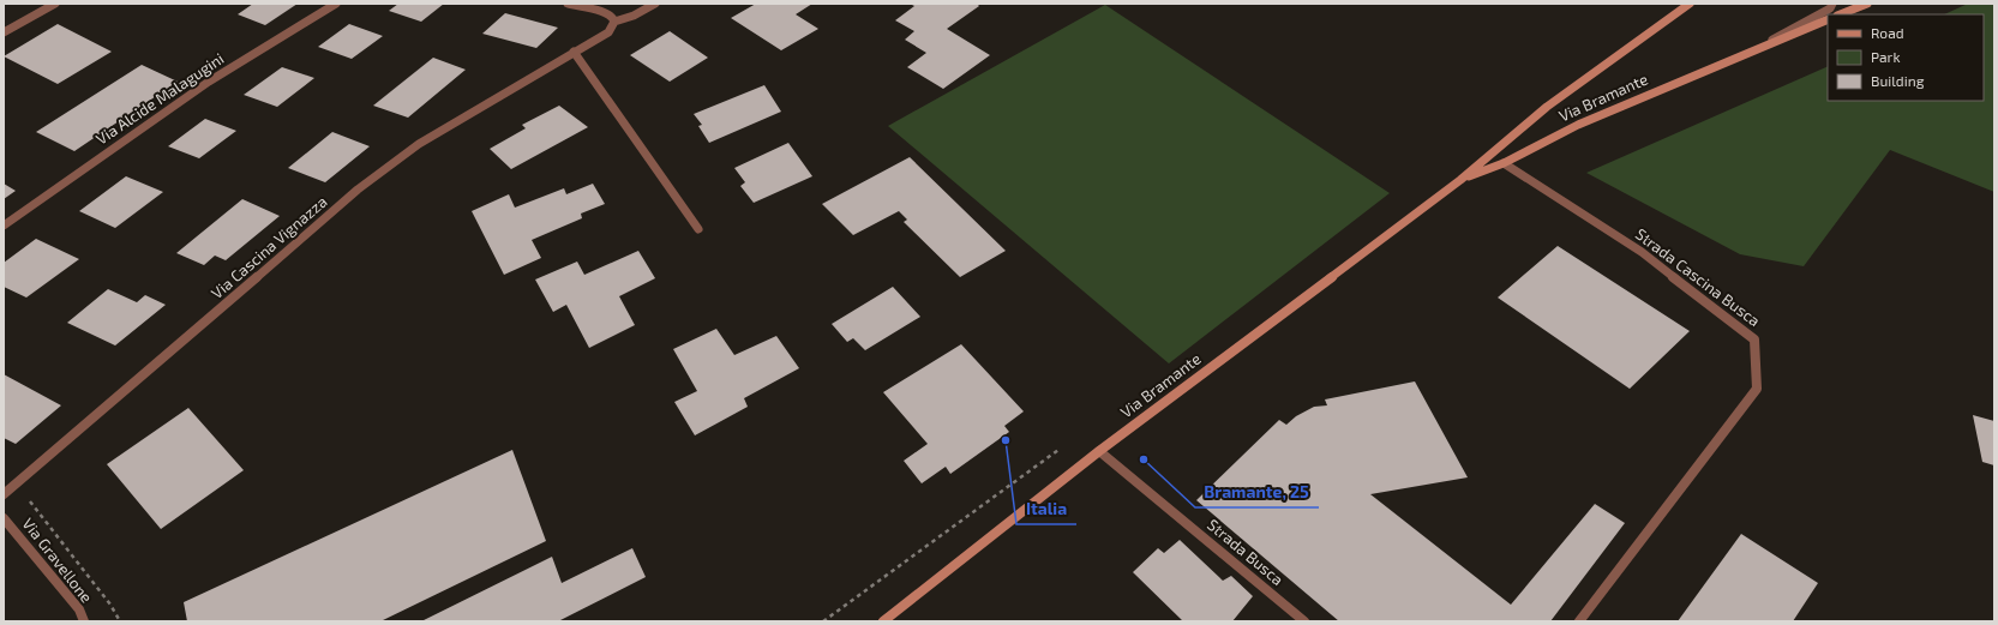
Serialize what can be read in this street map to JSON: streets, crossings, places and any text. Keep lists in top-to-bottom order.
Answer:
{
  "streets": {
    "main road": ["Via Bramante"],
    "street": [
      "Via Alcide Malagugini",
      "Via Cascina Vignazza",
      "Strada Cascina Busca",
      "Strada Busca",
      "Via Gravellone"
    ]
  },
  "crossings": [
    ["Via Bramante", "Strada Cascina Busca"],
    ["Via Bramante", "Strada Busca"]
  ],
  "places": ["Italia", "Bramante, 25"],
  "legend": ["Road", "Park", "Building"]
}
